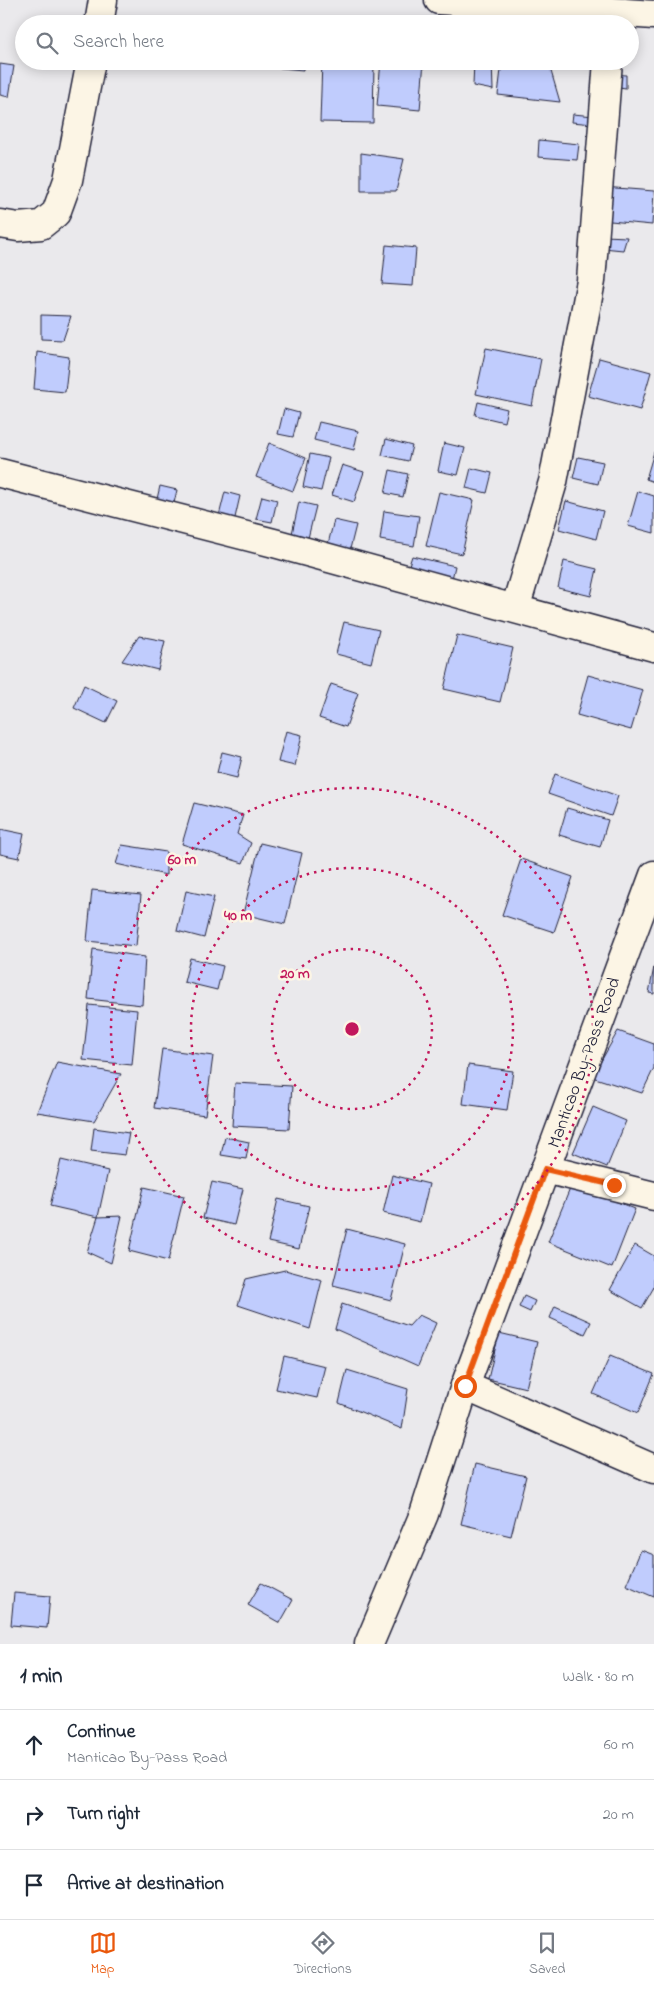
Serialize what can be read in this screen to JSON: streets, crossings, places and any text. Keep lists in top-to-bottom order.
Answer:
{
  "streets": {
    "street": ["Manticao By-Pass Road"]
  },
  "page": {
    "search": "Search here",
    "heading": ["1 min", "Walk · 80 m"],
    "list": [
      ["Continue", "Manticao By-Pass Road", "60 m"],
      ["Turn right", "20 m"],
      "Arrive at destination"
    ],
    "nav": ["Map", "Directions", "Saved"]
  },
  "rings": ["60 m", "40 m", "20 m"]
}
